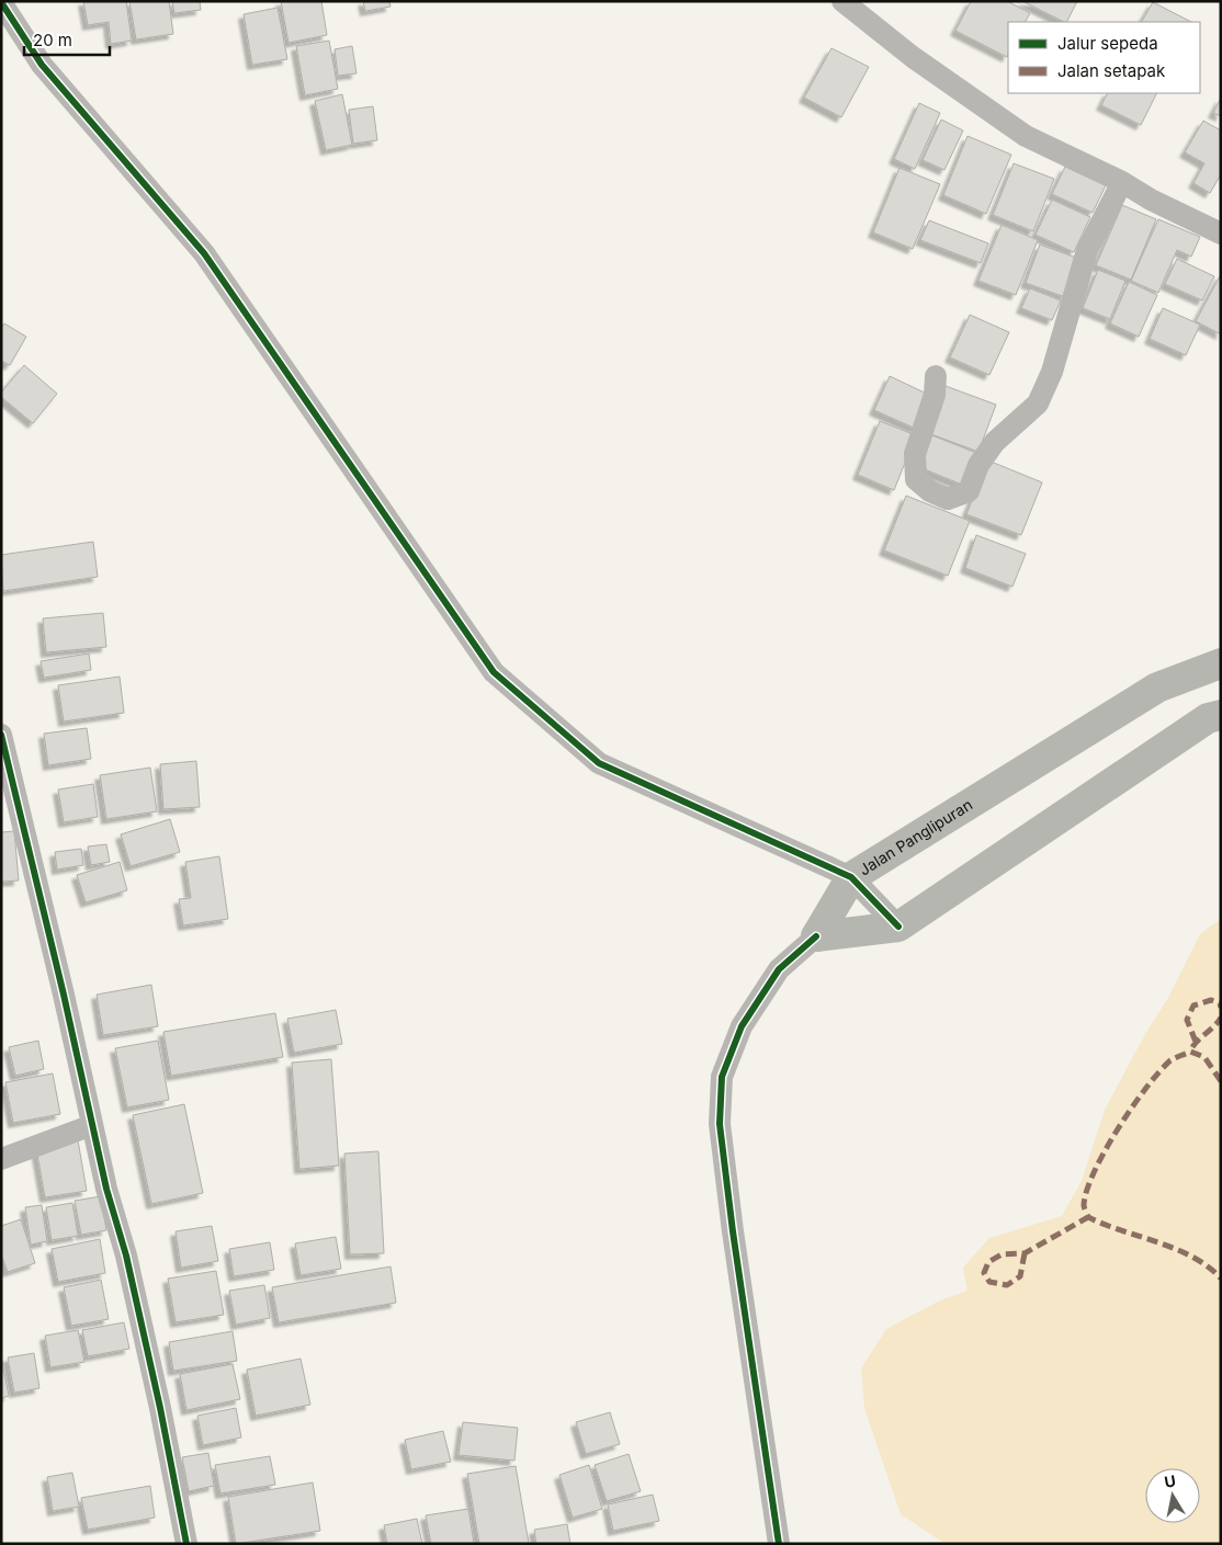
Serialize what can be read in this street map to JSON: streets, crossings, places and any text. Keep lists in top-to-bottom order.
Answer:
{
  "streets": {
    "main road": ["Jalan Panglipuran"]
  },
  "legend": ["Jalur sepeda", "Jalan setapak"],
  "scale_bar": "20 m",
  "north": "top"
}
